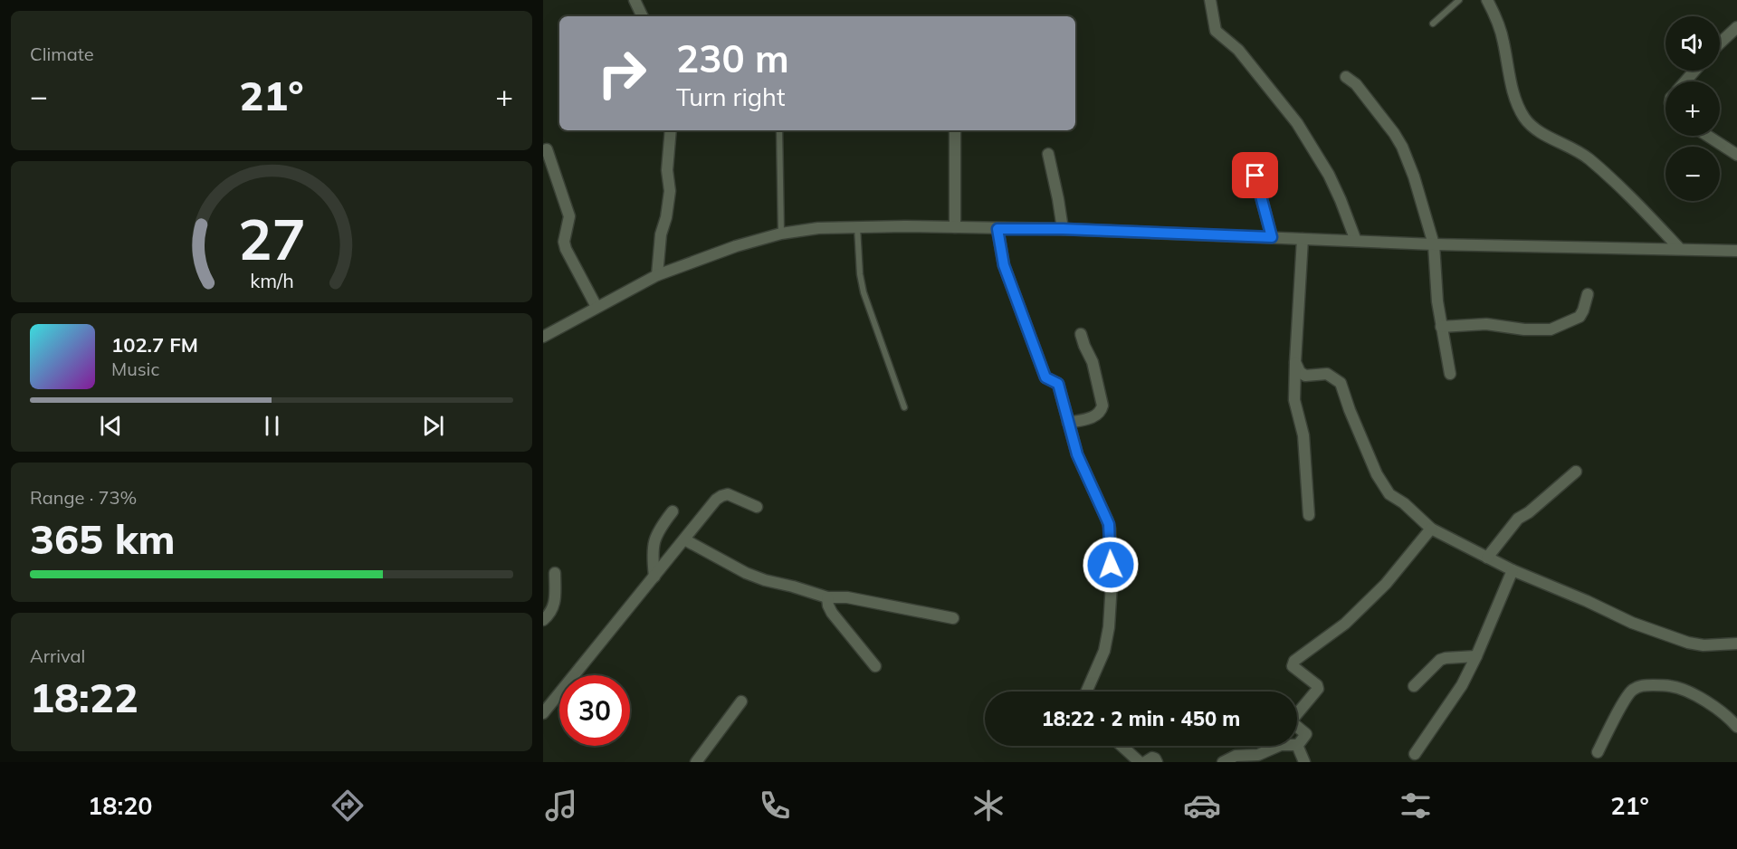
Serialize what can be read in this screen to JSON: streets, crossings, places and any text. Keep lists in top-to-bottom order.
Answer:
{
  "page": {
    "tile": [
      "Climate",
      ["Range · 73%", "365 km"],
      ["Arrival", "18:22"]
    ],
    "map_buttons": ["+", "−"],
    "turn": ["230 m", "Turn right"],
    "heat": ["−", "21°", "+"],
    "song": ["102.7 FM", "Music"],
    "limit": "30",
    "trip": "18:22 · 2 min · 450 m",
    "tabs": ["18:20", "21°"],
    "gauge": ["27", "km/h"]
  }
}
